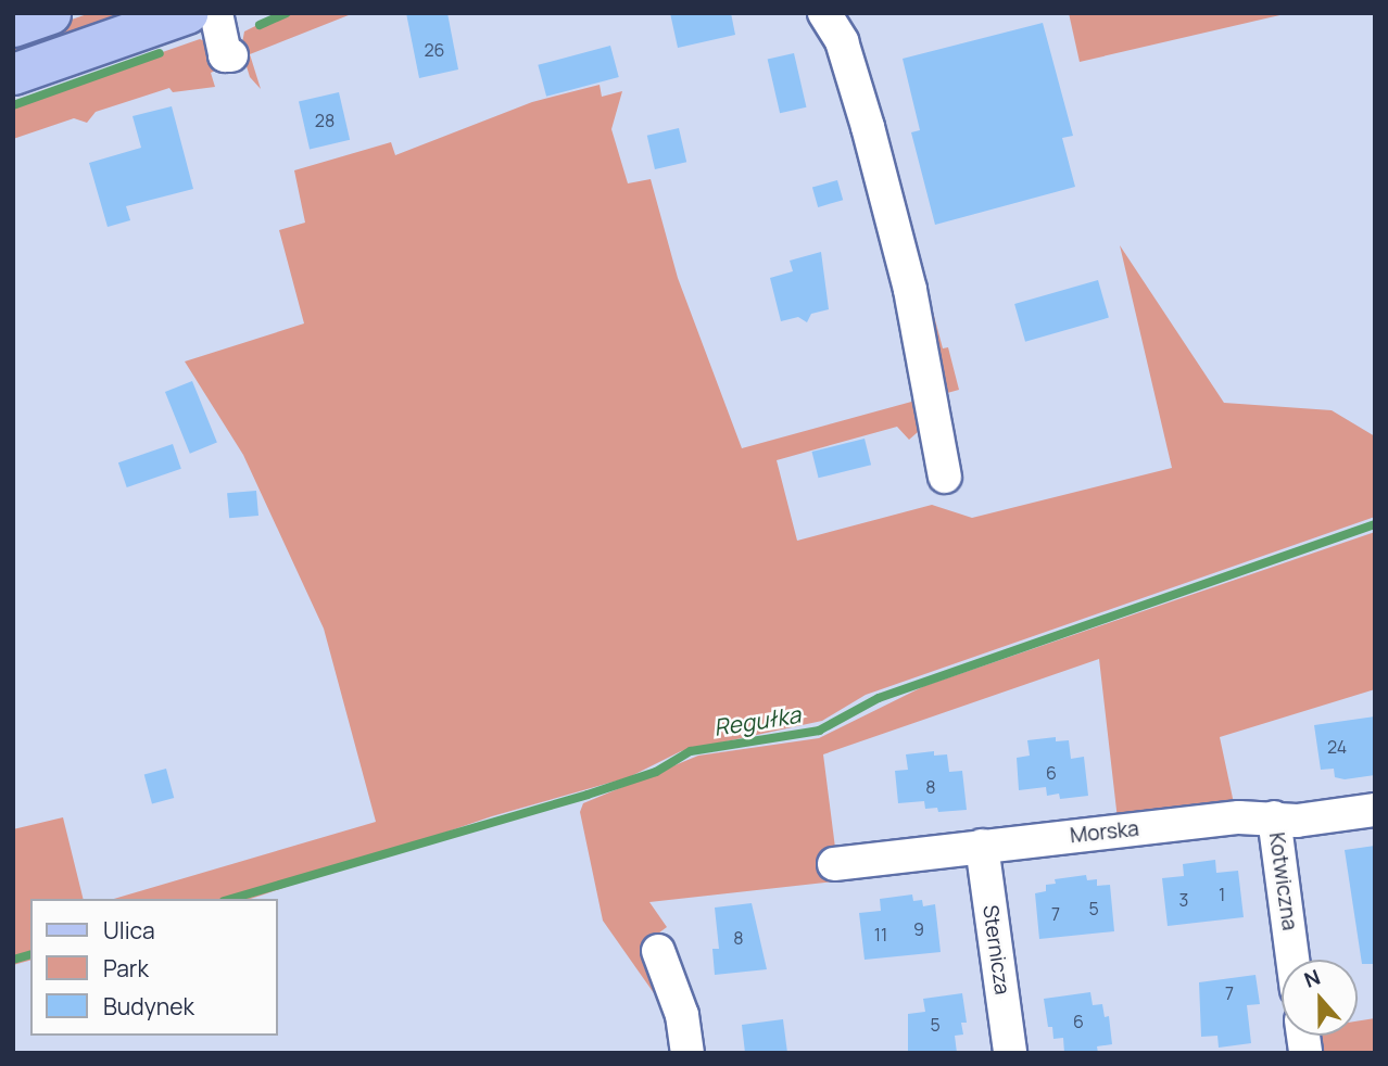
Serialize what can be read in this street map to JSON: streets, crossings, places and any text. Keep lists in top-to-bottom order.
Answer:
{
  "streets": {
    "street": ["Morska", "Kotwiczna", "Sternicza"]
  },
  "crossings": [
    ["Morska", "Kotwiczna"],
    ["Morska", "Sternicza"]
  ],
  "water": ["Regułka"],
  "house_numbers": [
    "26",
    "28",
    "24",
    "6",
    "8",
    "1",
    "3",
    "5",
    "7",
    "9",
    "11",
    "8",
    "7",
    "6",
    "5"
  ],
  "legend": ["Ulica", "Park", "Budynek"],
  "north": "top"
}
